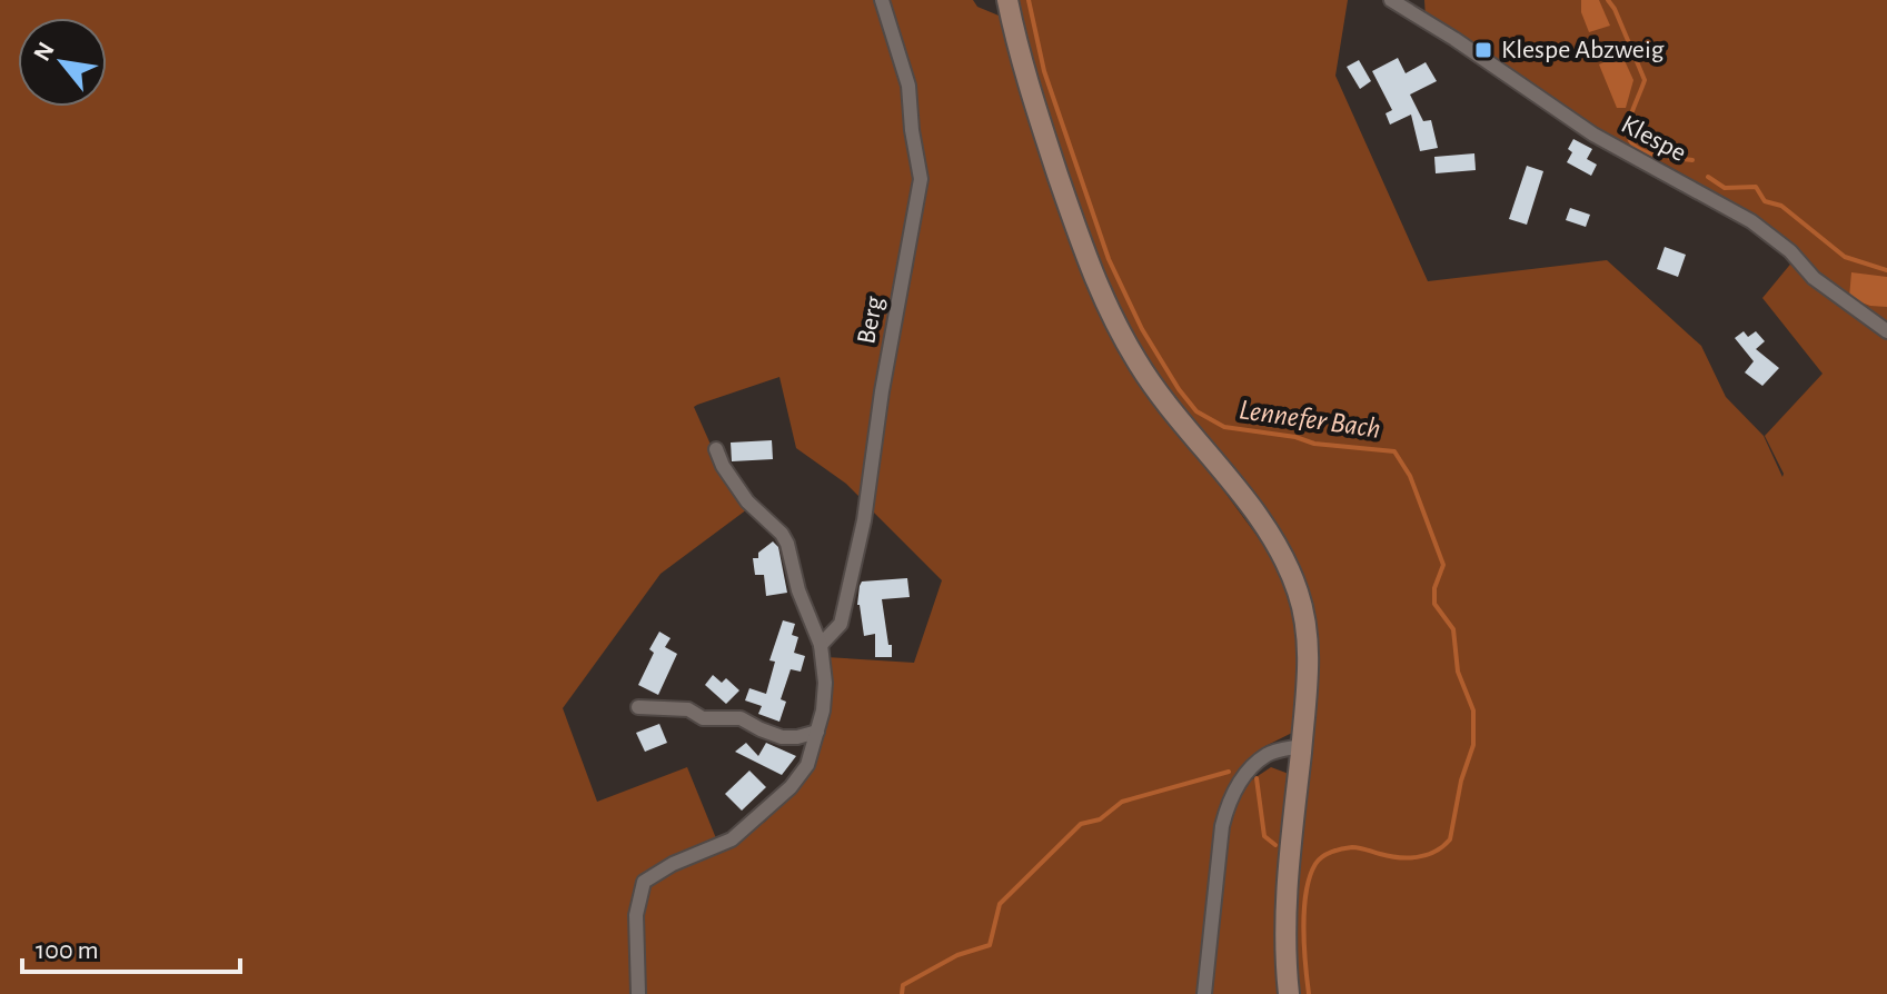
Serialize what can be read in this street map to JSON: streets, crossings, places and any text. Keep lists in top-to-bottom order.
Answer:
{
  "streets": {
    "street": ["Klespe", "Berg"]
  },
  "water": ["Lennefer Bach"],
  "places": {
    "transit": ["Klespe Abzweig"]
  },
  "scale_bar": "100 m",
  "north": "top left"
}
